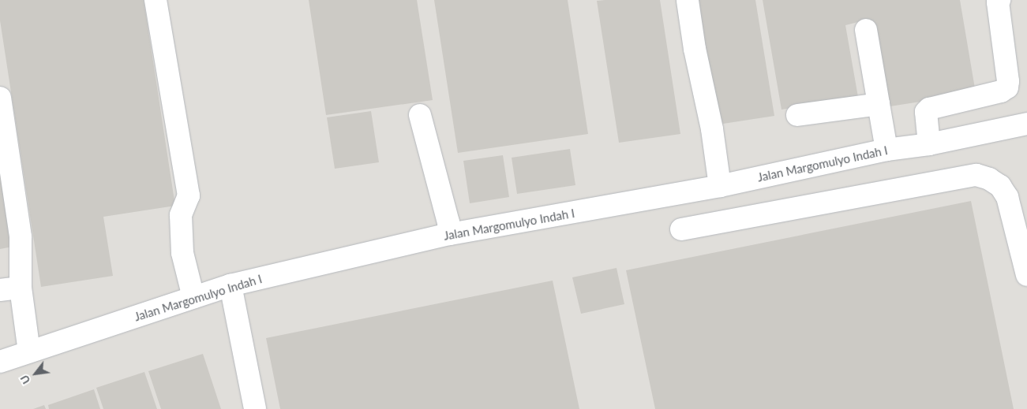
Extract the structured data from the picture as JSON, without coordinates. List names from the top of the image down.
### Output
{
  "streets": {
    "lane": ["Jalan Margomulyo Indah I"]
  },
  "north": "bottom left"
}
